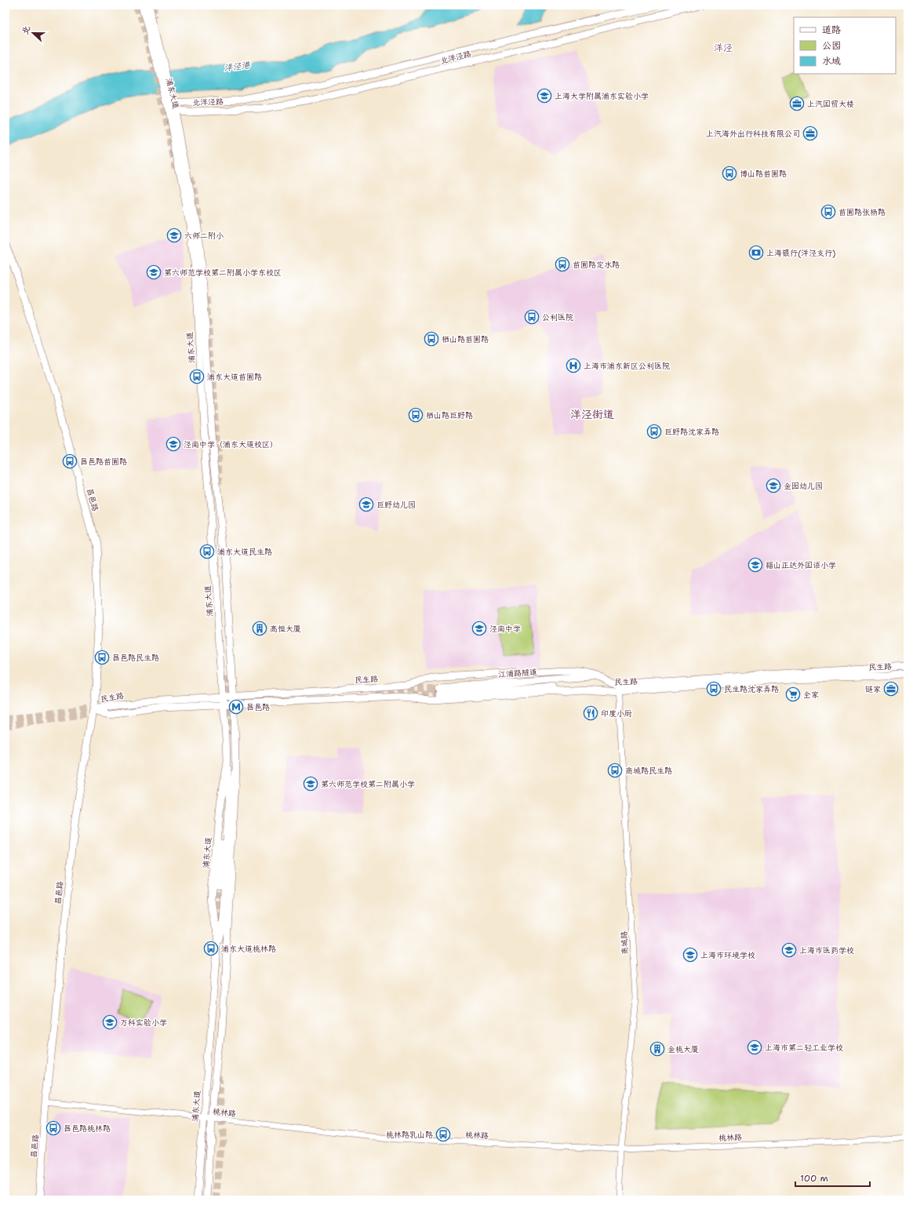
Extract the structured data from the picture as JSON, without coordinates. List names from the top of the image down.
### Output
{
  "streets": {
    "main road": [
      "北洋泾路",
      "浦东大道",
      "昌邑路",
      "民生路",
      "江浦路隧道"
    ],
    "street": ["商城路", "桃林路"]
  },
  "crossings": [
    ["北洋泾路", "浦东大道"],
    ["浦东大道", "民生路"],
    ["浦东大道", "桃林路"],
    ["昌邑路", "民生路"],
    ["昌邑路", "桃林路"],
    ["民生路", "江浦路隧道"],
    ["民生路", "商城路"],
    ["商城路", "桃林路"]
  ],
  "districts": ["洋泾", "洋泾街道"],
  "water": ["洋泾港"],
  "places": {
    "school or university": [
      "上海大学附属浦东实验小学",
      "六师二附小",
      "第六师范学校第二附属小学东校区",
      "泾南中学（浦东大道校区）",
      "金囡幼儿园",
      "巨野幼儿园",
      "福山正达外国语小学",
      "泾南中学",
      "第六师范学校第二附属小学",
      "上海市医药学校",
      "上海市环境学校",
      "万科实验小学",
      "上海市第二轻工业学校"
    ],
    "office": ["上汽国贸大楼", "上汽海外出行科技有限公司", "链家"],
    "bus stop": [
      "博山路苗圃路",
      "苗圃路张杨路",
      "苗圃路定水路",
      "公利医院",
      "栖山路苗圃路",
      "浦东大道苗圃路",
      "栖山路巨野路",
      "巨野路沈家弄路",
      "昌邑路苗圃路",
      "浦东大道民生路",
      "昌邑路民生路",
      "民生路沈家弄路",
      "商城路民生路",
      "浦东大道桃林路",
      "昌邑路桃林路",
      "桃林路乳山路"
    ],
    "bank": ["上海银行(洋泾支行)"],
    "hospital": ["上海市浦东新区公利医院"],
    "building": ["高恒大厦", "金桃大厦"],
    "supermarket": ["全家"],
    "metro station": ["昌邑路"],
    "restaurant": ["印度小厨"]
  },
  "legend": ["道路", "公园", "水域"],
  "scale_bar": "100 m",
  "north": "left"
}
